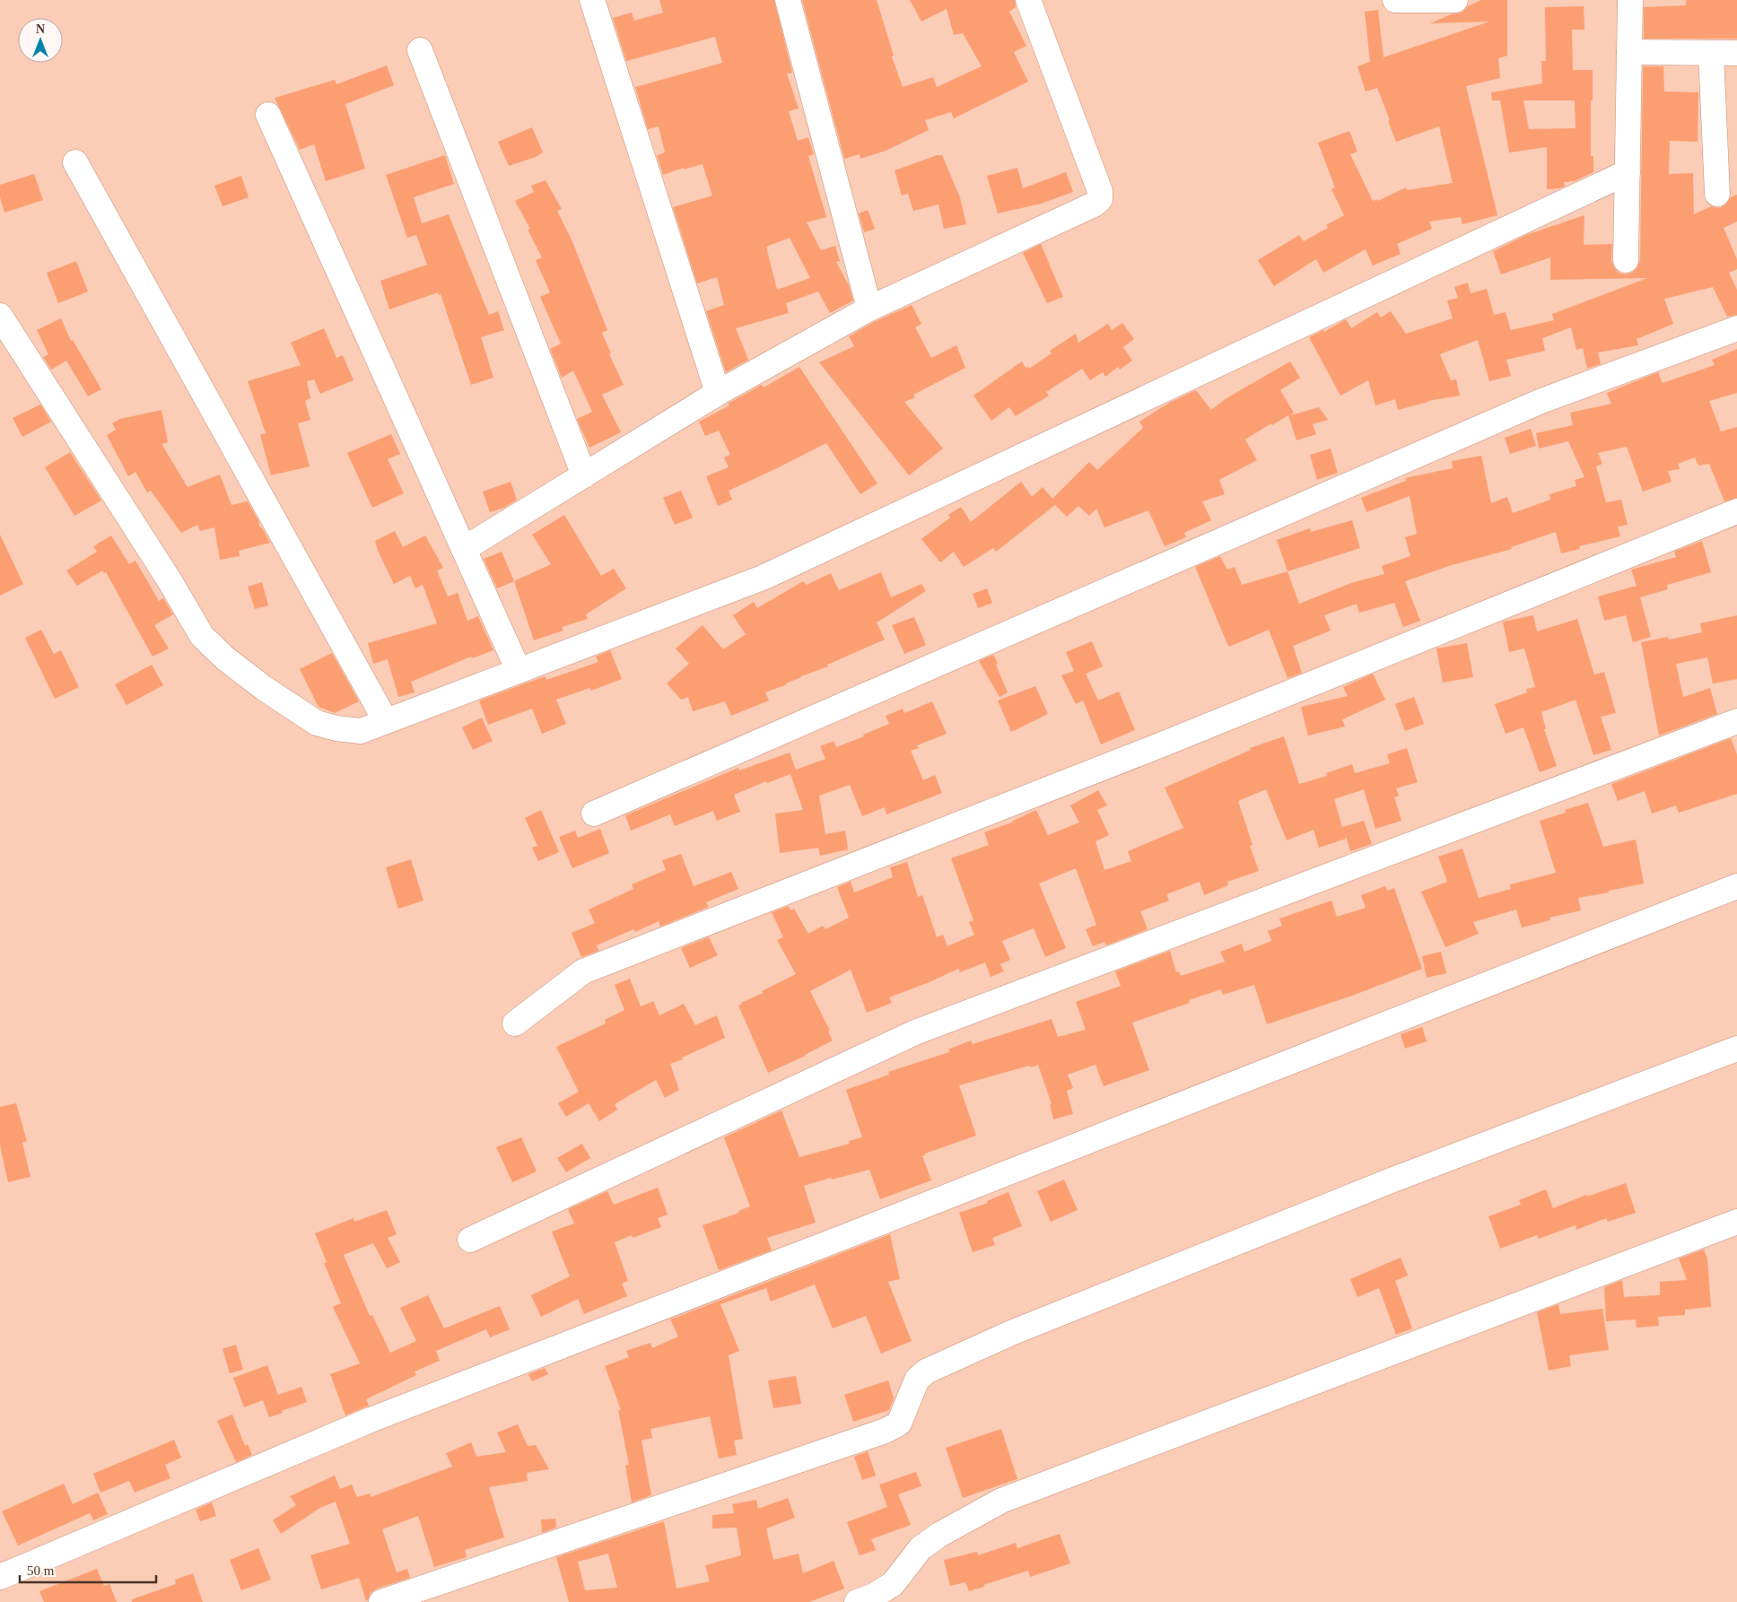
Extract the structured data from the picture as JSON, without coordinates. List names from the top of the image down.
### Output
{
  "scale_bar": "50 m",
  "north": "top"
}
